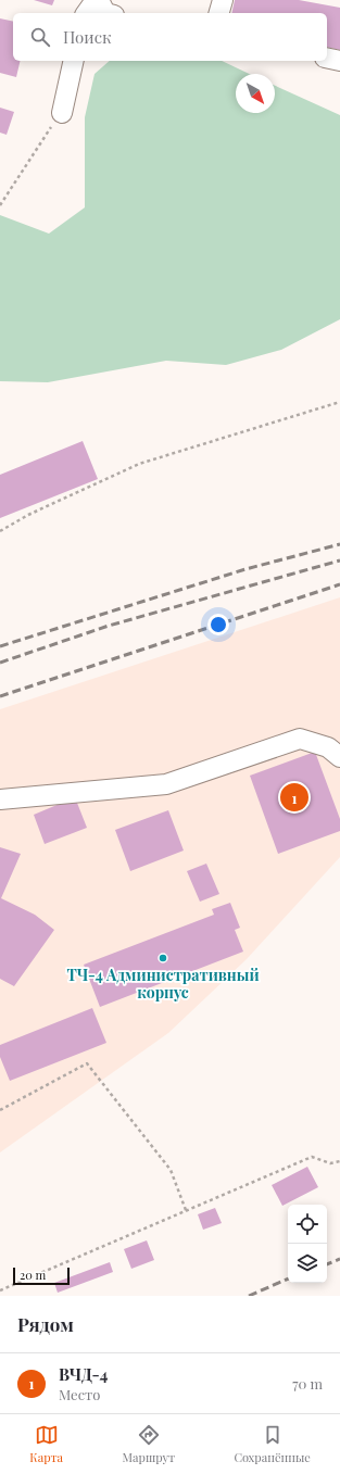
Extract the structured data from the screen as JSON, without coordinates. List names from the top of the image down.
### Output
{
  "places": ["ТЧ-4 Административный корпус"],
  "scale_bar": "20 m",
  "north": "bottom right",
  "page": {
    "search": "Поиск",
    "pins": "1",
    "scale": "20 m",
    "heading": "Рядом",
    "list": [
      {
        "mark": "1",
        "name": "ВЧД-4",
        "note": "Место",
        "value": "70 m"
      }
    ],
    "nav": ["Карта", "Маршрут", "Сохранённые"]
  }
}
